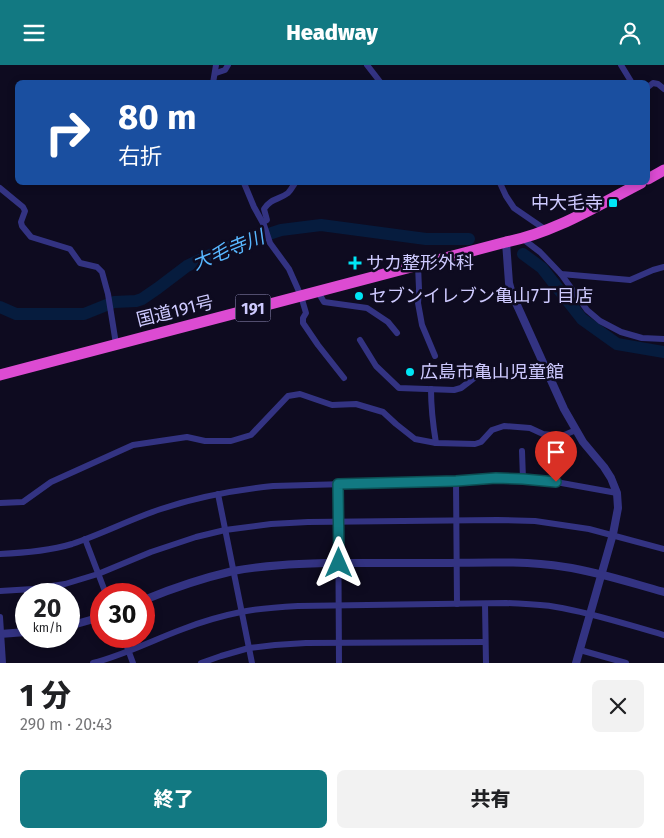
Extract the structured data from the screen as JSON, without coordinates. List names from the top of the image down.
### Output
{
  "streets": {
    "highway": ["191", "国道191号"]
  },
  "water": ["大毛寺川"],
  "places": {
    "transit": ["中大毛寺"],
    "health": ["サカ整形外科"],
    "other": ["セブンイレブン亀山7丁目店", "広島市亀山児童館"]
  },
  "page": {
    "header": "Headway",
    "turn": ["80 m", "右折"],
    "speed": "20 km/h",
    "limit": "30",
    "heading": ["1 分", "290 m · 20:43"],
    "buttons": ["終了", "共有"]
  }
}
